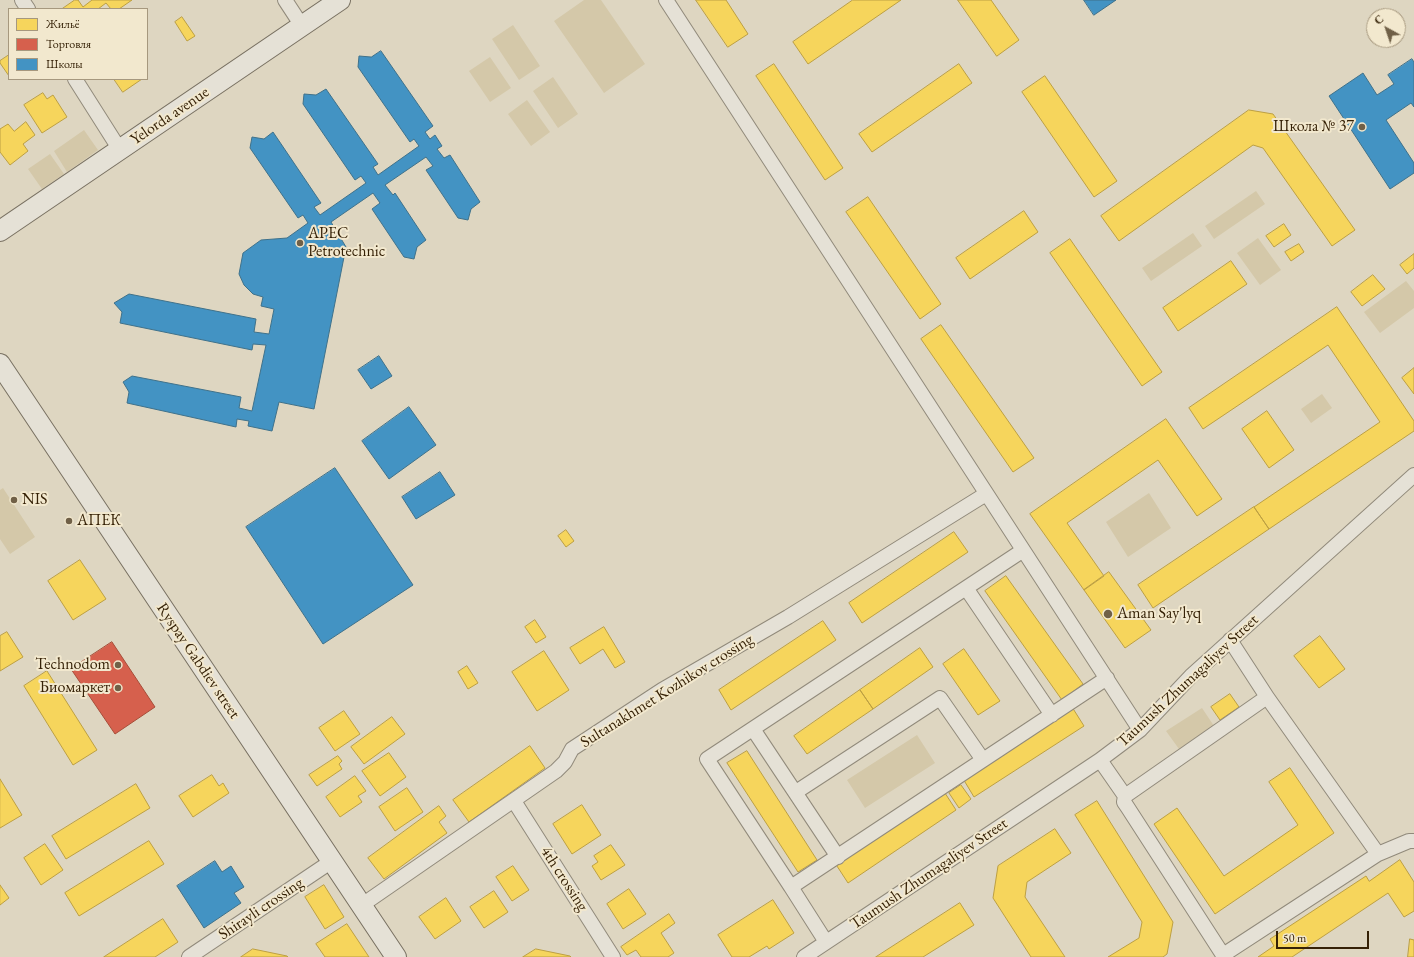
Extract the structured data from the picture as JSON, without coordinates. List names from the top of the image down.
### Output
{
  "streets": {
    "street": [
      "Yelorda avenue",
      "Ryspay Gabdiev street",
      "Taumush Zhumagaliyev Street",
      "Sultanakhmet Kozhikov crossing",
      "4th crossing",
      "Shirayli crossing"
    ]
  },
  "crossings": [
    ["Ryspay Gabdiev street", "Sultanakhmet Kozhikov crossing"],
    ["Ryspay Gabdiev street", "Shirayli crossing"],
    ["Sultanakhmet Kozhikov crossing", "4th crossing"]
  ],
  "places": [
    "Школа № 37",
    "APEC Petrotechnic",
    "NIS",
    "АПЕК",
    "Aman Say'lyq",
    "Technodom",
    "Биомаркет"
  ],
  "legend": ["Жильё", "Торговля", "Школы"],
  "scale_bar": "50 m",
  "north": "top left"
}
